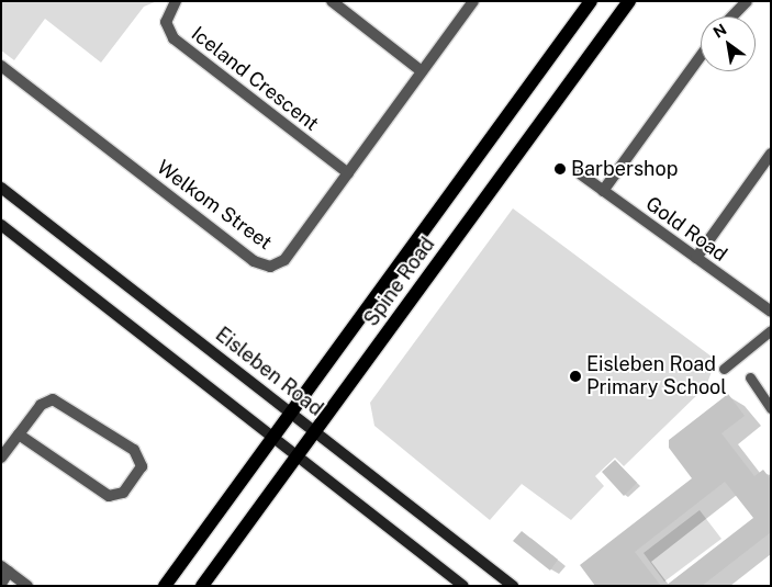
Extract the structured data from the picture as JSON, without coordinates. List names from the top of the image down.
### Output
{
  "streets": {
    "main road": ["Spine Road", "Eisleben Road"],
    "street": ["Iceland Crescent", "Welkom Street", "Gold Road"]
  },
  "crossings": [
    ["Iceland Crescent", "Welkom Street"],
    ["Spine Road", "Eisleben Road"]
  ],
  "places": ["Barbershop", "Eisleben Road Primary School"],
  "north": "top left"
}
